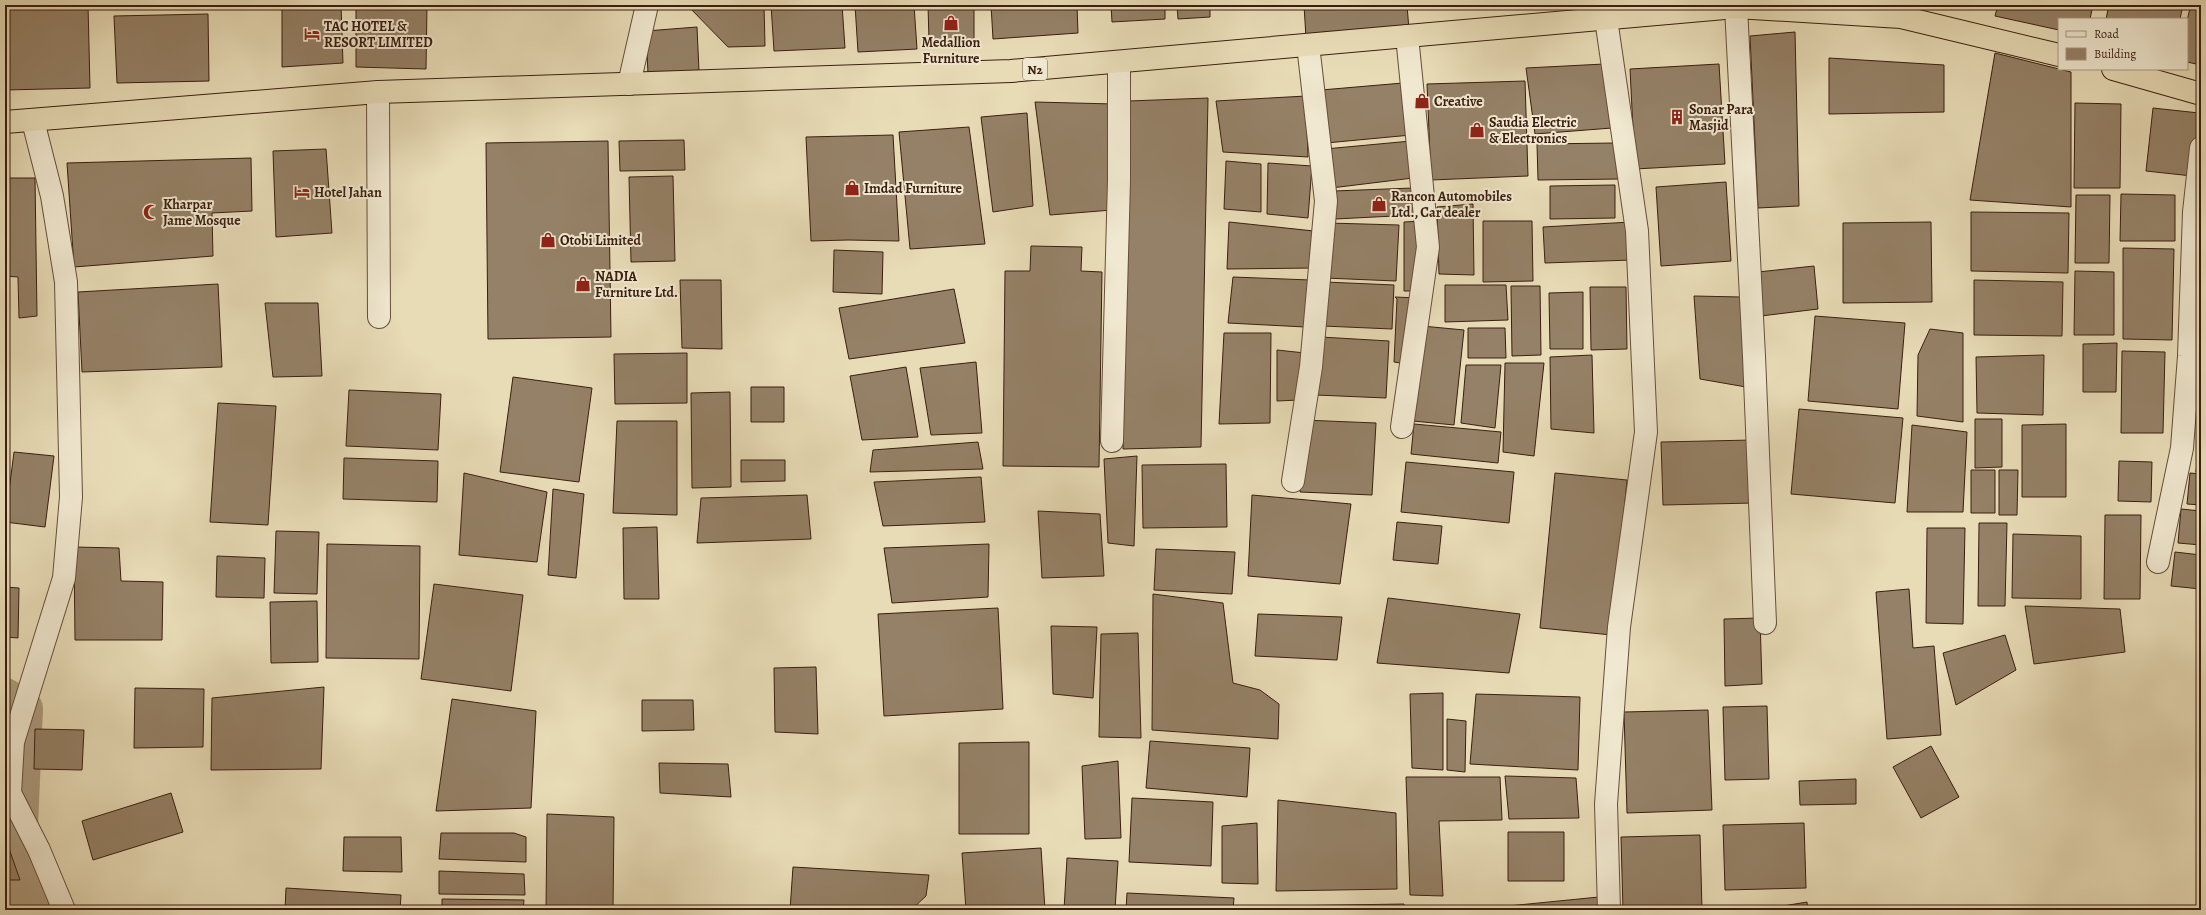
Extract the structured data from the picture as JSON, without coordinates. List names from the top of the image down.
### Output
{
  "streets": {
    "highway": ["N2"]
  },
  "places": {
    "shop": [
      "Medallion Furniture",
      "Creative",
      "Saudia Electric & Electronics",
      "Imdad Furniture",
      "Rancon Automobiles Ltd., Car dealer",
      "Otobi Limited",
      "NADIA Furniture Ltd."
    ],
    "hotel": ["TAC HOTEL & RESORT LIMITED", "Hotel Jahan"],
    "building": ["Sonar Para Masjid"],
    "mosque": ["Kharpar Jame Mosque"]
  },
  "legend": ["Road", "Building"]
}
